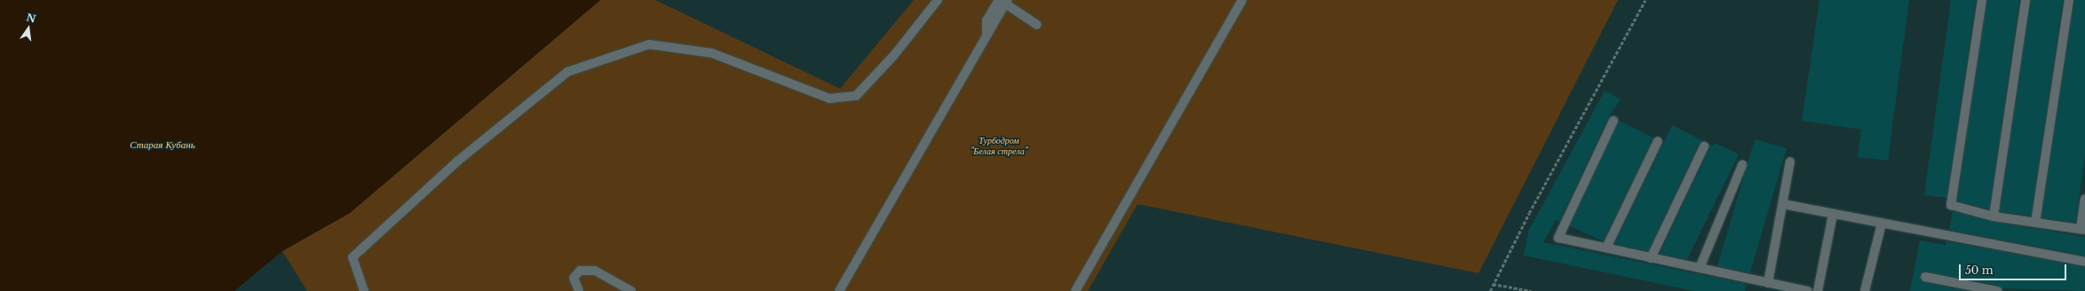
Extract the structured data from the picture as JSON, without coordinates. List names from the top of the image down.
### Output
{
  "water": ["Старая Кубань"],
  "parks": ["Турбодром \"Белая стрела\""],
  "scale_bar": "50 m",
  "north": "top"
}
